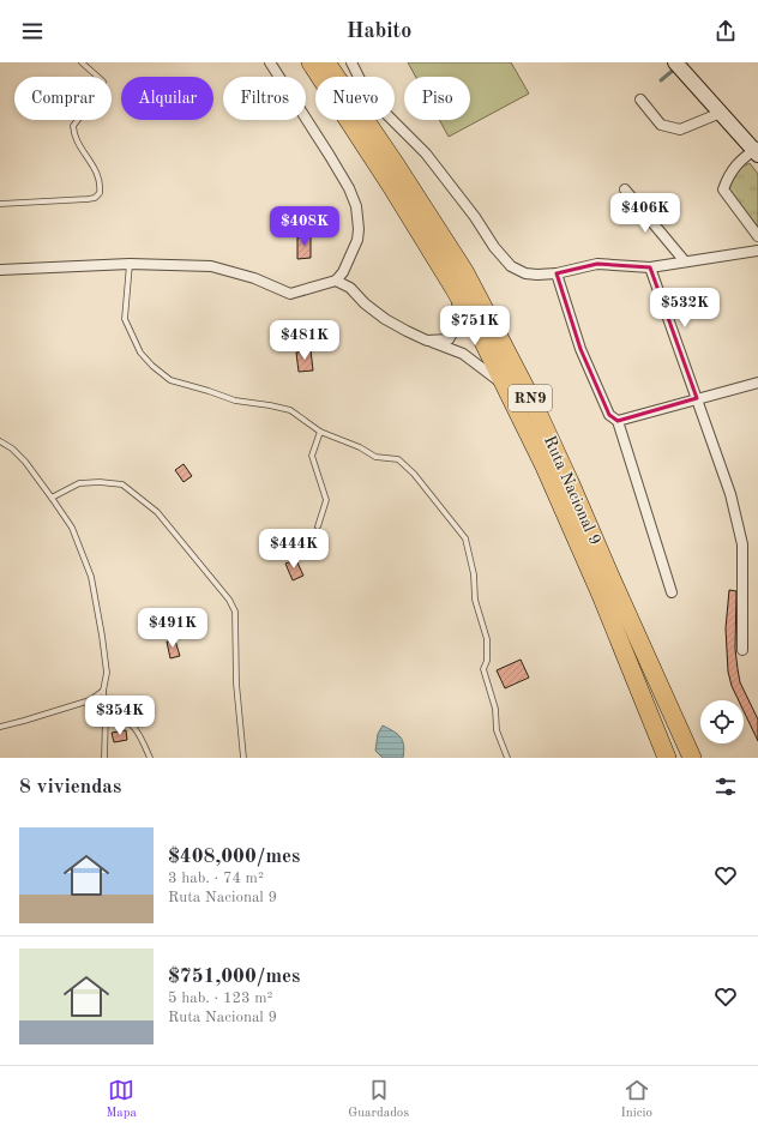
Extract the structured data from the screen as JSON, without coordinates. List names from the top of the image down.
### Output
{
  "streets": {
    "highway": ["RN9", "Ruta Nacional 9"]
  },
  "page": {
    "header": "Habito",
    "chip": [
      "Comprar",
      "Alquilar",
      "Filtros",
      "Nuevo",
      "Piso"
    ],
    "price": [
      "$406K",
      "$408K",
      "$532K",
      "$751K",
      "$481K",
      "$444K",
      "$491K",
      "$354K"
    ],
    "heading": "8 viviendas",
    "list": [
      {
        "name": "$408,000/mes",
        "note": "3 hab. · 74 m² · Ruta Nacional 9"
      },
      {
        "name": "$751,000/mes",
        "note": "5 hab. · 123 m² · Ruta Nacional 9"
      }
    ],
    "tabs": ["Mapa", "Guardados", "Inicio"]
  }
}
